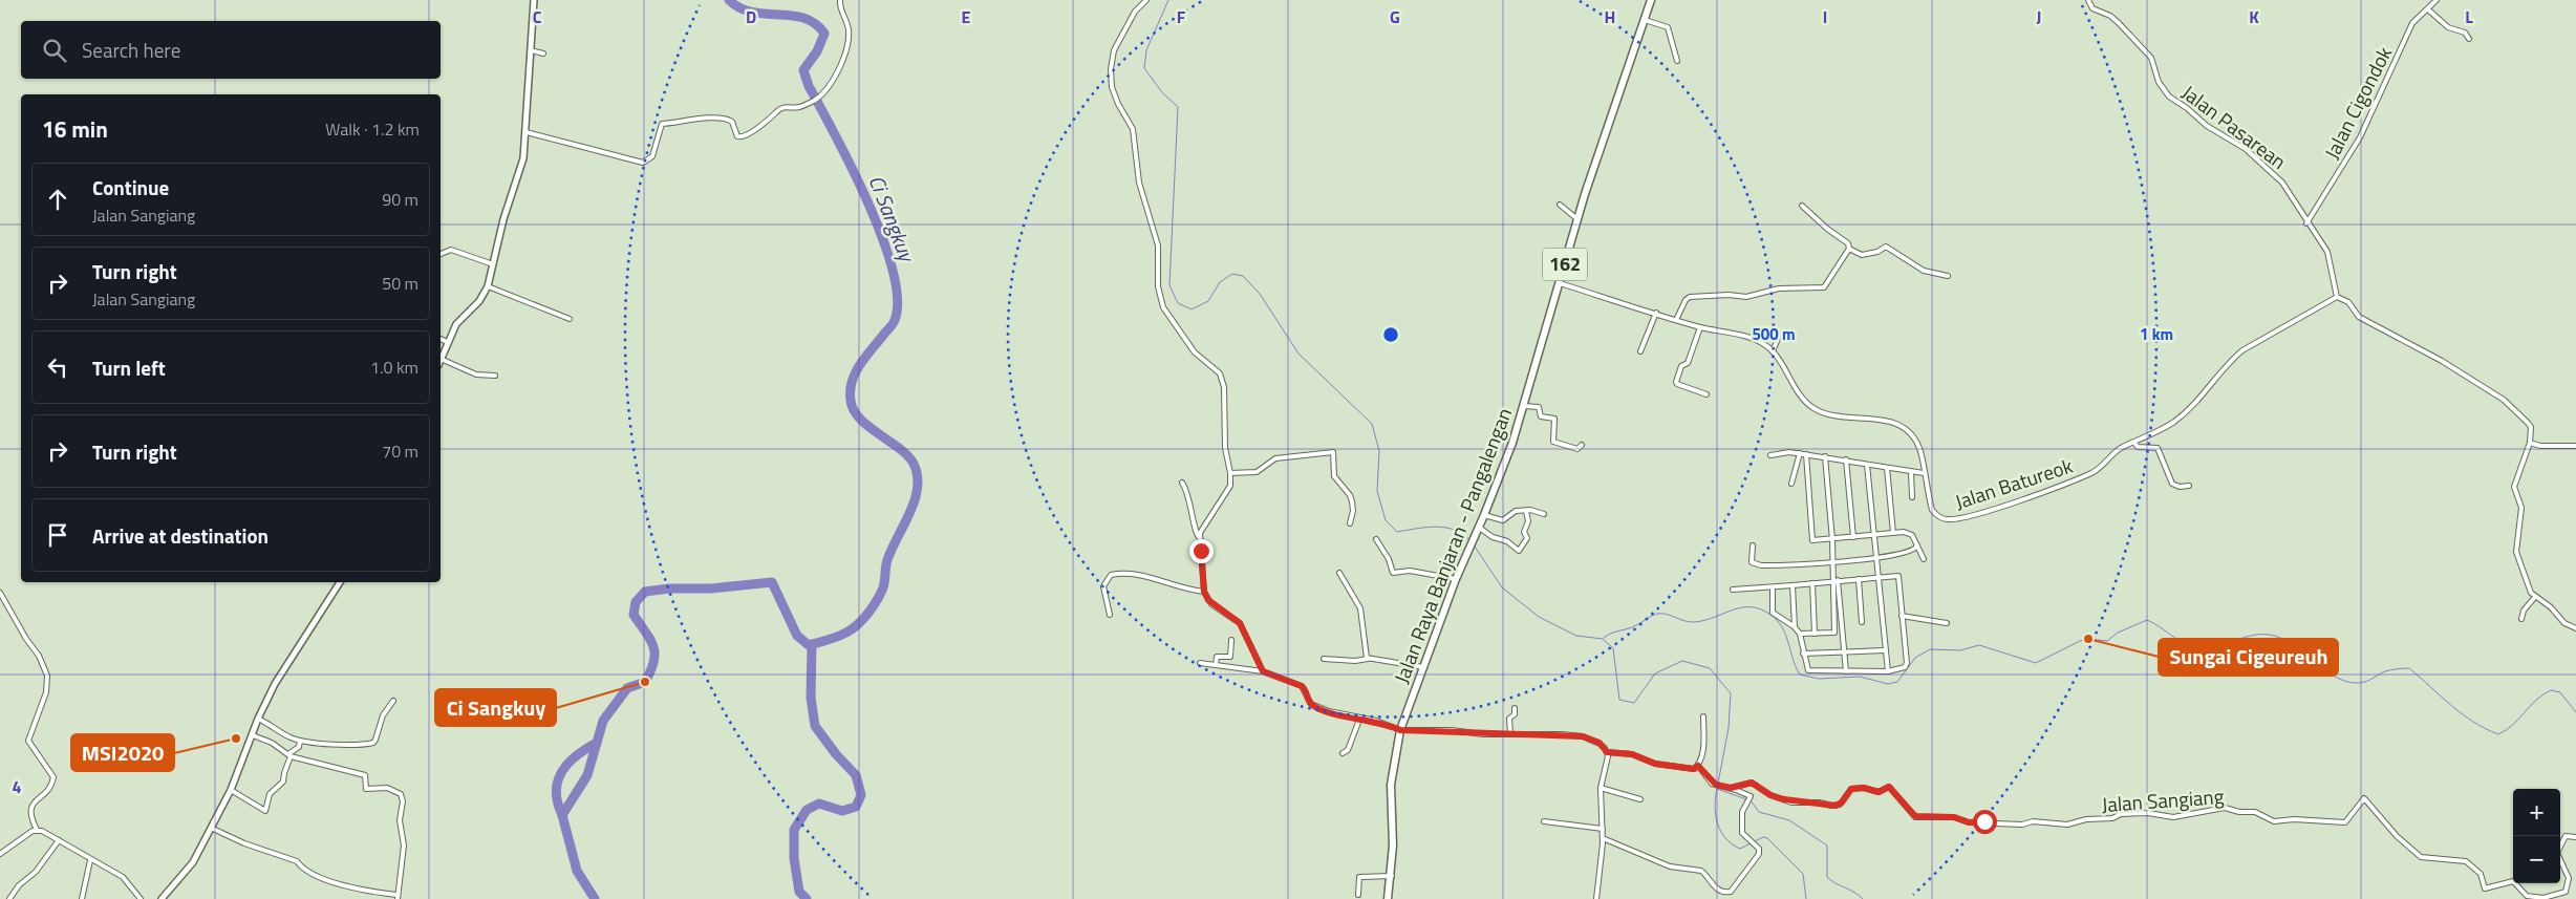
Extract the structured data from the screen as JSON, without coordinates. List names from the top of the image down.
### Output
{
  "streets": {
    "main road": ["162", "Jalan Raya Banjaran - Pangalengan"],
    "street": [
      "Jalan Cigondok",
      "Jalan Pasarean",
      "Jalan Batureok",
      "Jalan Sangiang"
    ]
  },
  "crossings": [
    ["Jalan Cigondok", "Jalan Pasarean"],
    ["Jalan Pasarean", "Jalan Batureok"],
    ["Jalan Batureok", "Jalan Raya Banjaran - Pangalengan"]
  ],
  "water": ["Ci Sangkuy"],
  "places": ["Sungai Cigeureuh", "Ci Sangkuy", "MSI2020"],
  "page": {
    "search": "Search here",
    "heading": ["16 min", "Walk · 1.2 km"],
    "list": [
      ["Continue", "Jalan Sangiang", "90 m"],
      ["Turn right", "Jalan Sangiang", "50 m"],
      ["Turn left", "1.0 km"],
      ["Turn right", "70 m"],
      "Arrive at destination"
    ],
    "map_buttons": ["+", "−"]
  },
  "grid": {
    "columns": [
      "C",
      "D",
      "E",
      "F",
      "G",
      "H",
      "I",
      "J",
      "K",
      "L"
    ],
    "rows": ["4"]
  },
  "rings": ["500 m", "1 km"]
}
